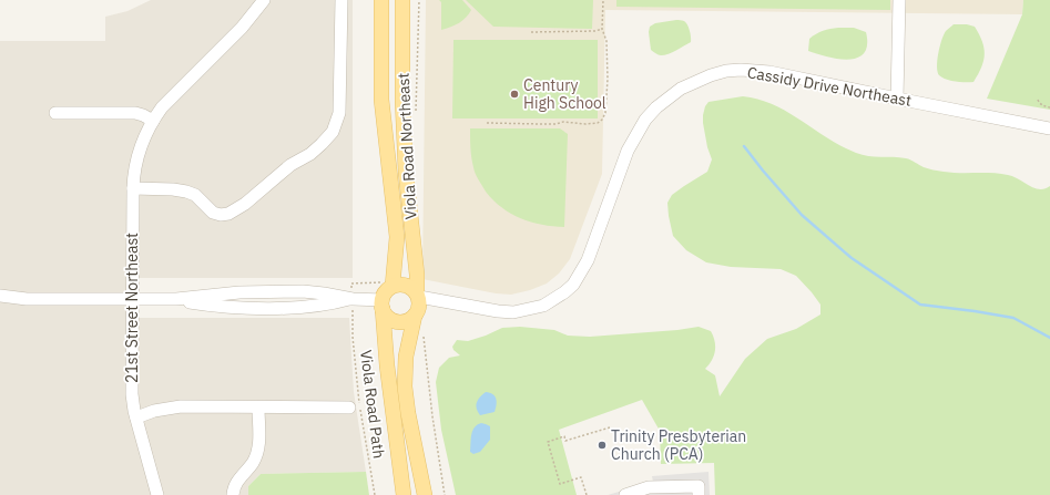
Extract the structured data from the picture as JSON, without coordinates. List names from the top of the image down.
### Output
{
  "streets": {
    "main road": ["Viola Road Northeast"],
    "street": ["Cassidy Drive Northeast", "21st Street Northeast"],
    "path": ["Viola Road Path"]
  },
  "crossings": [
    ["Cassidy Drive Northeast", "Viola Road Northeast"]
  ],
  "places": ["Century High School", "Trinity Presbyterian Church (PCA)"]
}
